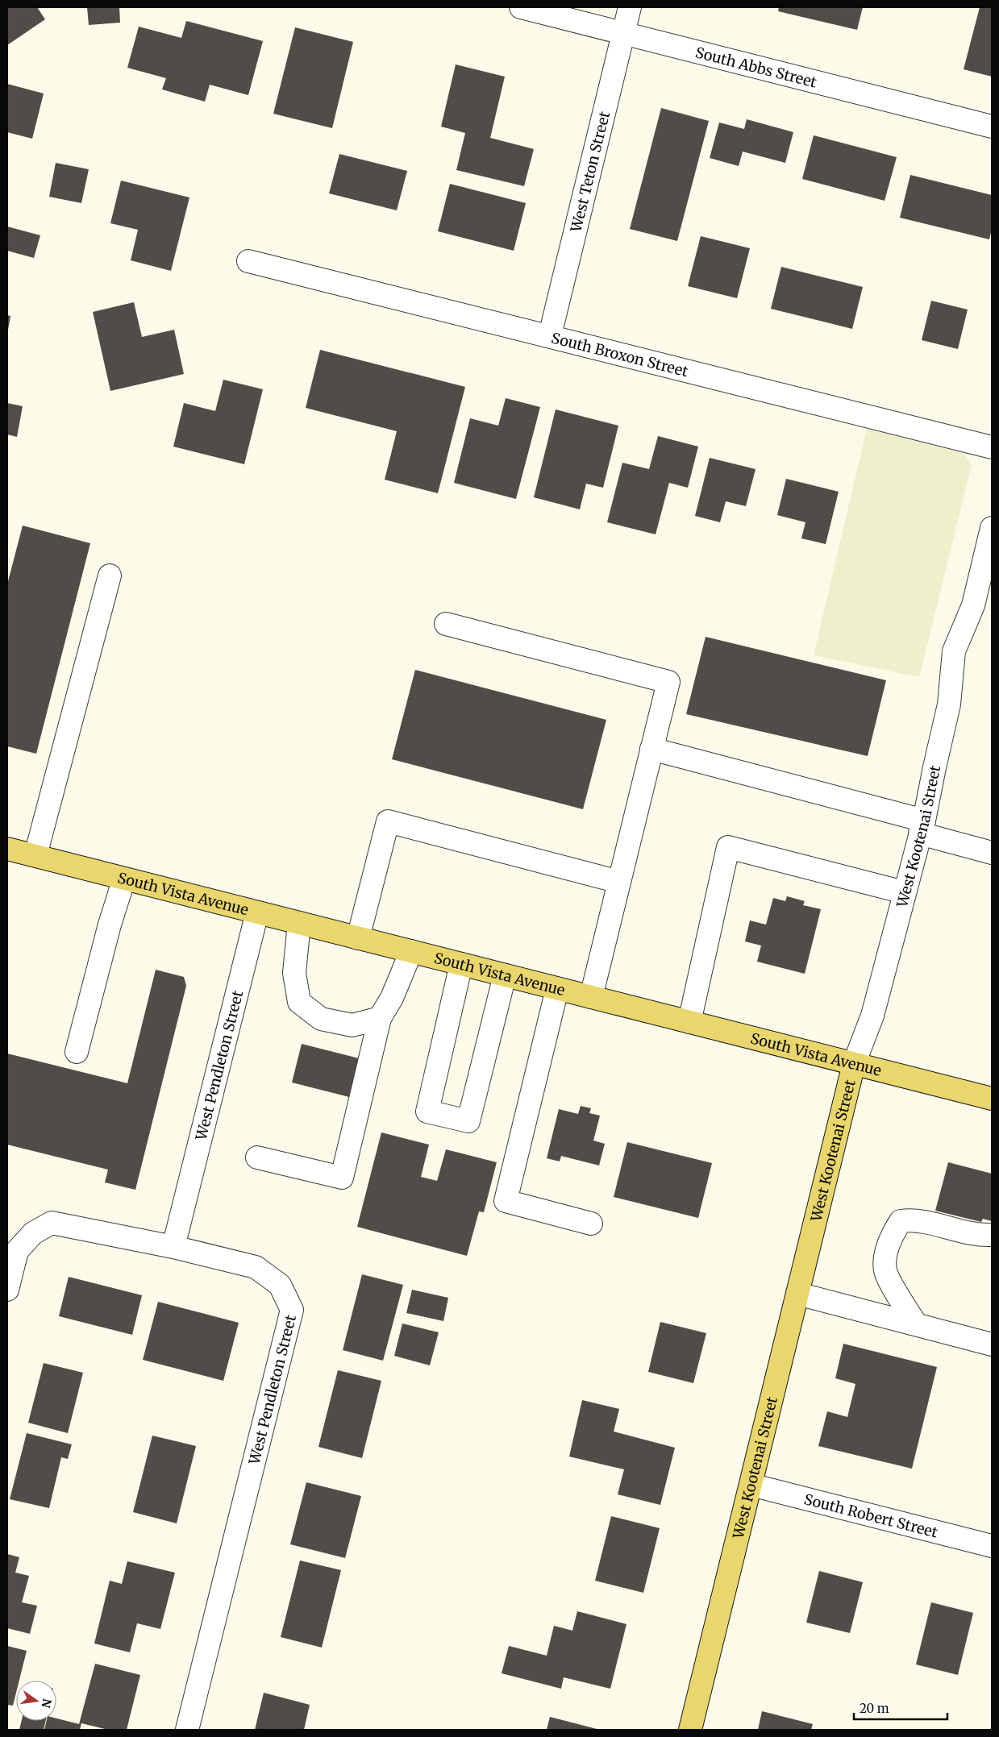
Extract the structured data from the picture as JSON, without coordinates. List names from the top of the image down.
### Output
{
  "streets": {
    "main road": ["West Kootenai Street", "South Vista Avenue"],
    "street": [
      "South Abbs Street",
      "West Teton Street",
      "South Broxon Street",
      "West Pendleton Street",
      "South Robert Street"
    ]
  },
  "crossings": [
    ["South Abbs Street", "West Teton Street"],
    ["West Teton Street", "South Broxon Street"],
    ["West Kootenai Street", "South Vista Avenue"],
    ["West Kootenai Street", "South Robert Street"],
    ["South Vista Avenue", "West Pendleton Street"]
  ],
  "scale_bar": "20 m",
  "north": "right"
}
